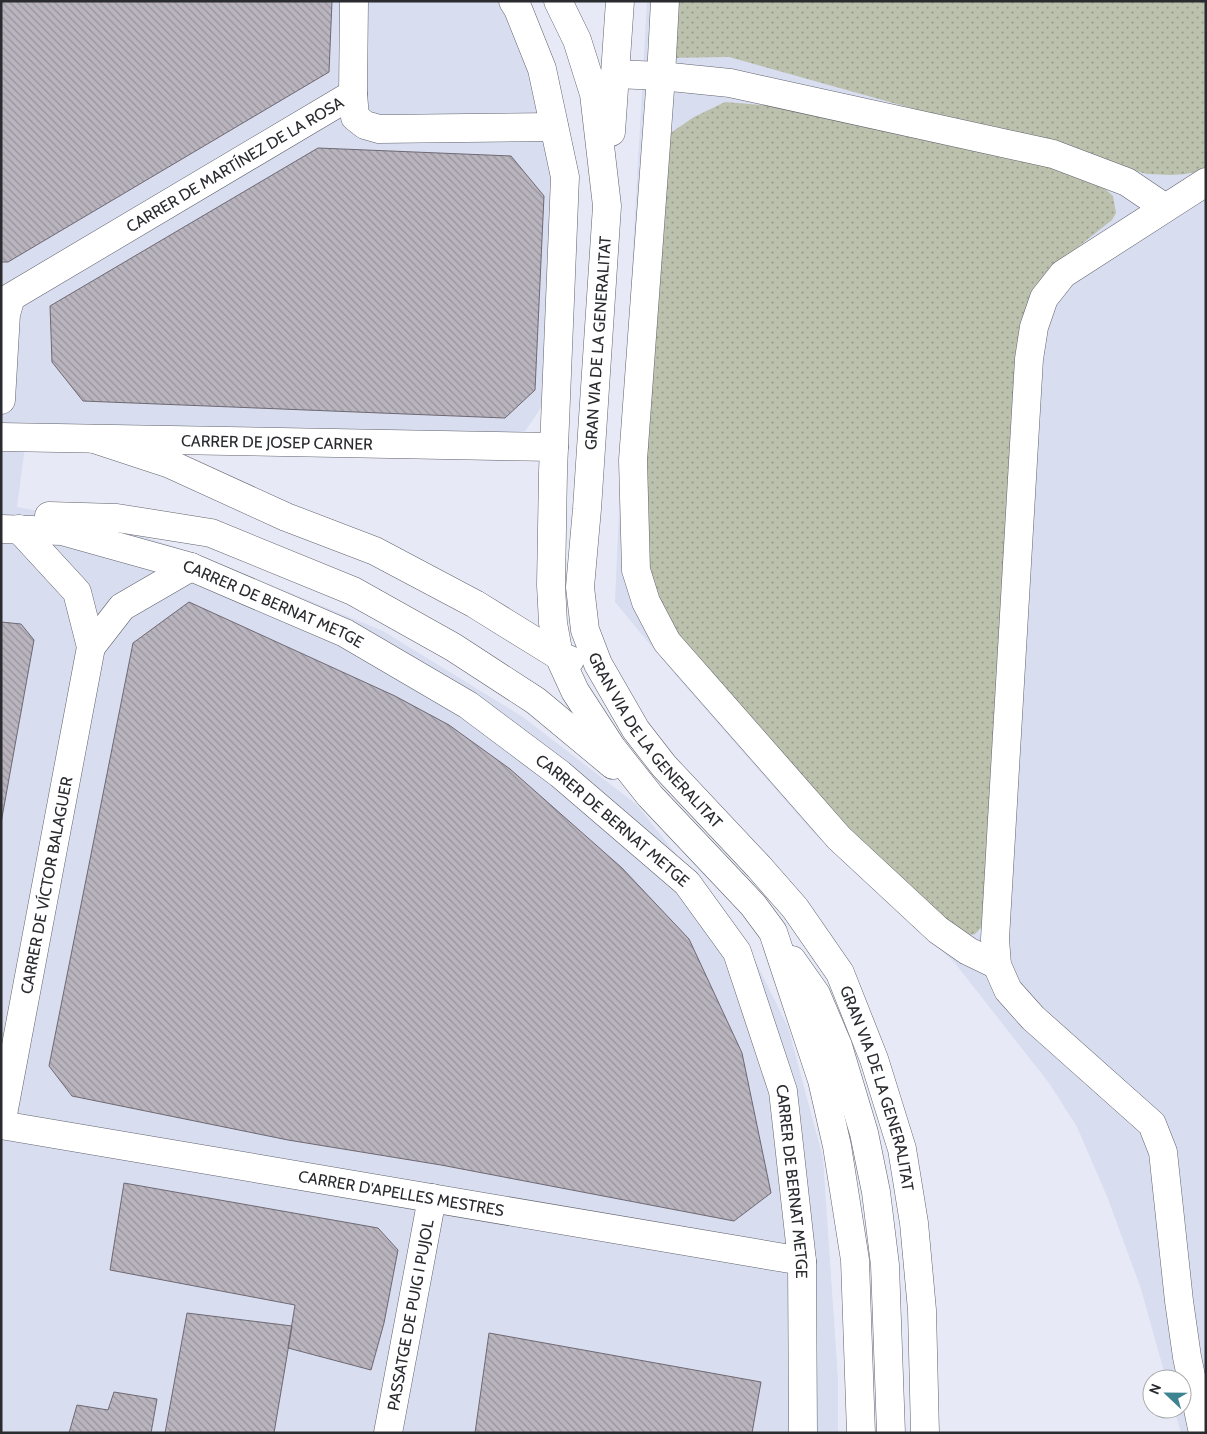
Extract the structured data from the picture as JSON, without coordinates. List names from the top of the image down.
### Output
{
  "streets": {
    "street": [
      "CARRER DE MARTÍNEZ DE LA ROSA",
      "GRAN VIA DE LA GENERALITAT",
      "CARRER DE JOSEP CARNER",
      "CARRER DE BERNAT METGE",
      "CARRER DE VÍCTOR BALAGUER",
      "CARRER D'APELLES MESTRES",
      "PASSATGE DE PUIG I PUJOL"
    ]
  },
  "crossings": [
    ["CARRER DE MARTÍNEZ DE LA ROSA", "GRAN VIA DE LA GENERALITAT"],
    ["GRAN VIA DE LA GENERALITAT", "CARRER DE JOSEP CARNER"],
    ["CARRER DE BERNAT METGE", "CARRER DE VÍCTOR BALAGUER"],
    ["CARRER DE BERNAT METGE", "CARRER D'APELLES MESTRES"],
    ["CARRER DE VÍCTOR BALAGUER", "CARRER D'APELLES MESTRES"],
    ["CARRER D'APELLES MESTRES", "PASSATGE DE PUIG I PUJOL"]
  ],
  "north": "left"
}
